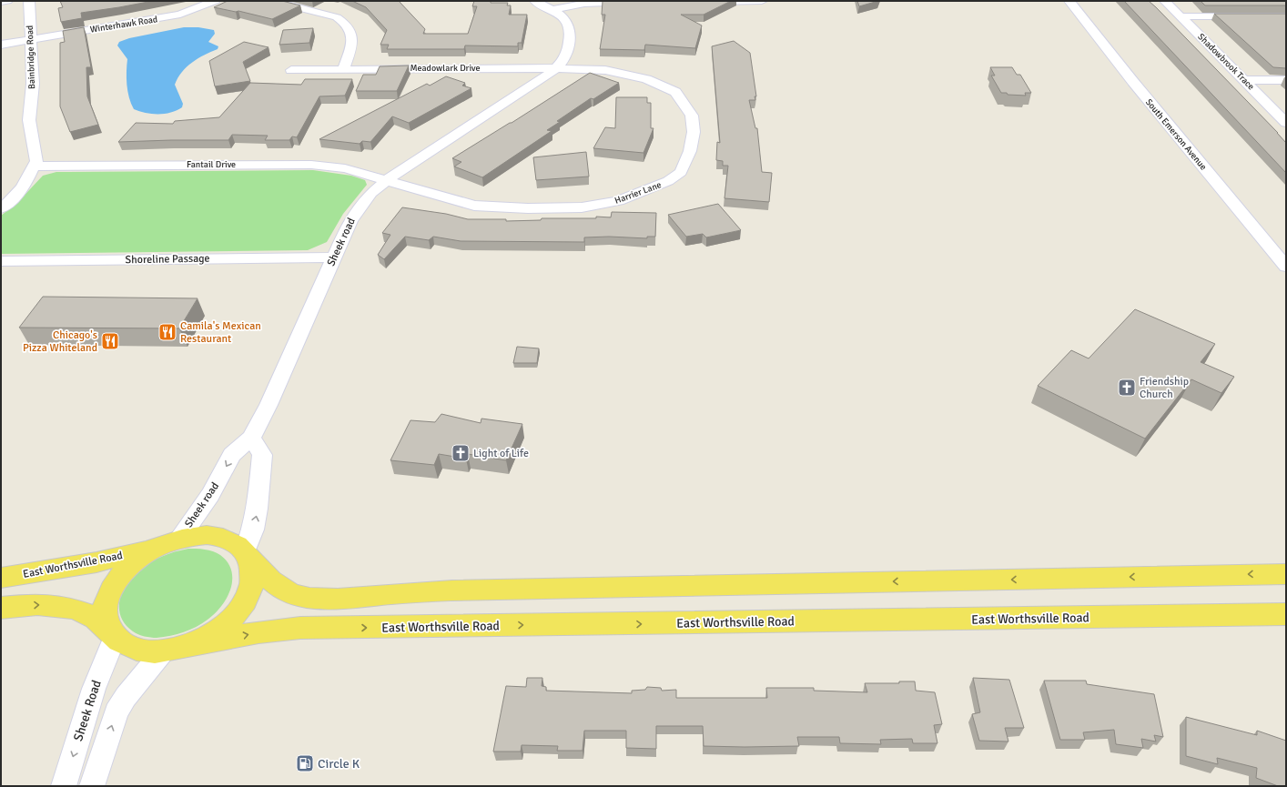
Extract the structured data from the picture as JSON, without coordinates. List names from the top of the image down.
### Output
{
  "streets": {
    "main road": ["East Worthsville Road"],
    "street": [
      "Winterhawk Road",
      "Bainbridge Road",
      "Shadowbrook Trace",
      "Meadowlark Drive",
      "South Emerson Avenue",
      "Fantail Drive",
      "Harrier Lane",
      "Sheek road",
      "Shoreline Passage",
      "Sheek Road"
    ]
  },
  "crossings": [
    ["Winterhawk Road", "Bainbridge Road"],
    ["Bainbridge Road", "Fantail Drive"],
    ["Meadowlark Drive", "Harrier Lane"],
    ["Meadowlark Drive", "Sheek road"],
    ["Fantail Drive", "Harrier Lane"],
    ["Fantail Drive", "Sheek road"],
    ["Harrier Lane", "Sheek road"],
    ["Sheek road", "Shoreline Passage"],
    ["Sheek road", "East Worthsville Road"]
  ],
  "places": {
    "restaurant": ["Camila's Mexican Restaurant", "Chicago's Pizza Whiteland"],
    "church": ["Friendship Church", "Light of Life"],
    "fuel station": ["Circle K"]
  }
}
